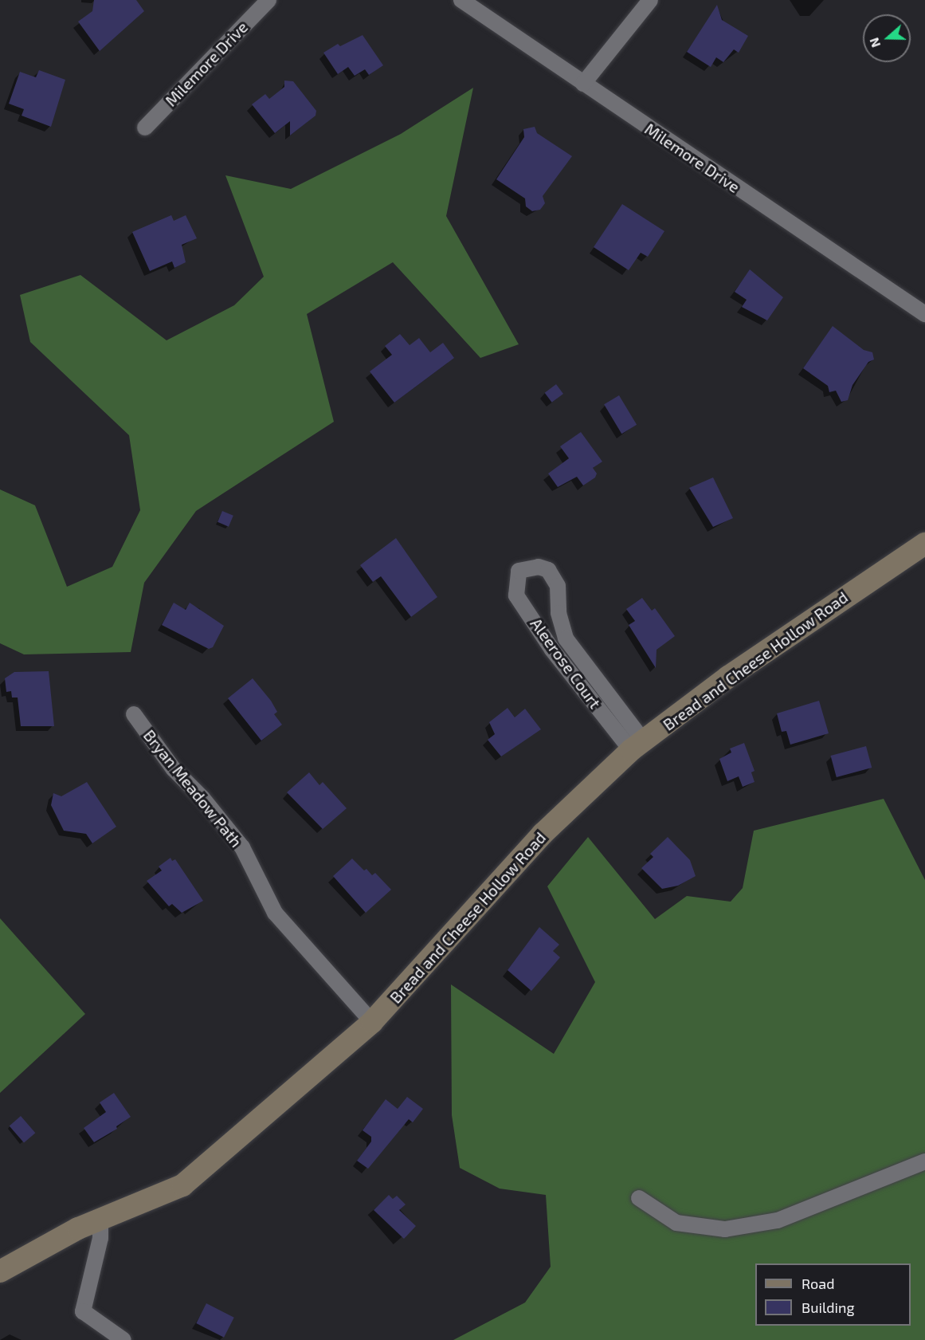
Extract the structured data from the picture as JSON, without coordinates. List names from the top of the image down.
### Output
{
  "streets": {
    "main road": ["Bread and Cheese Hollow Road"],
    "street": ["Milemore Drive", "Aleerose Court", "Bryan Meadow Path"]
  },
  "crossings": [
    ["Bread and Cheese Hollow Road", "Aleerose Court"],
    ["Bread and Cheese Hollow Road", "Bryan Meadow Path"]
  ],
  "legend": ["Road", "Building"],
  "north": "left"
}
